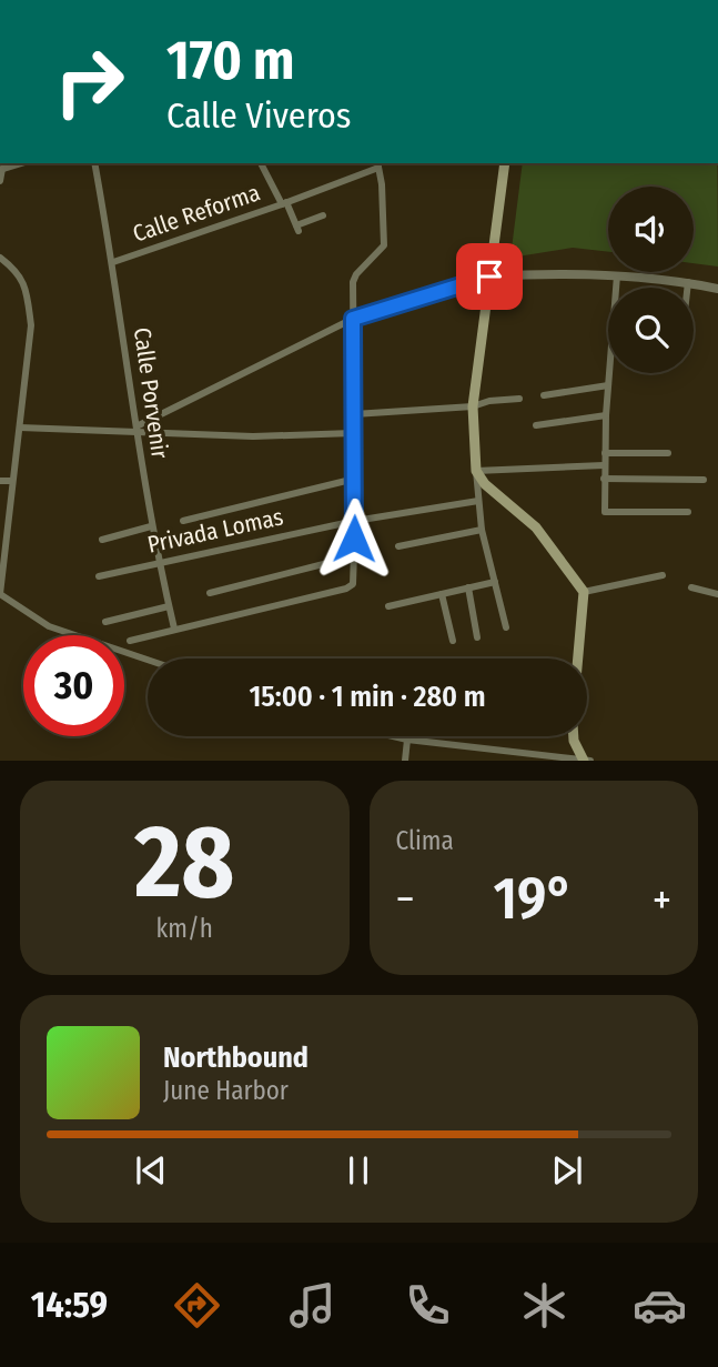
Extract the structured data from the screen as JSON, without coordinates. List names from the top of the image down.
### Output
{
  "streets": {
    "street": ["Calle Reforma", "Calle Porvenir", "Privada Lomas"]
  },
  "crossings": [
    ["Calle Reforma", "Calle Porvenir"],
    ["Calle Porvenir", "Privada Lomas"]
  ],
  "page": {
    "turn": ["170 m", "Calle Viveros"],
    "limit": "30",
    "trip": "15:00 · 1 min · 280 m",
    "tile": [
      ["28", "km/h"],
      "Clima"
    ],
    "heat": ["−", "19°", "+"],
    "song": ["Northbound", "June Harbor"],
    "tabs": "14:59"
  }
}
